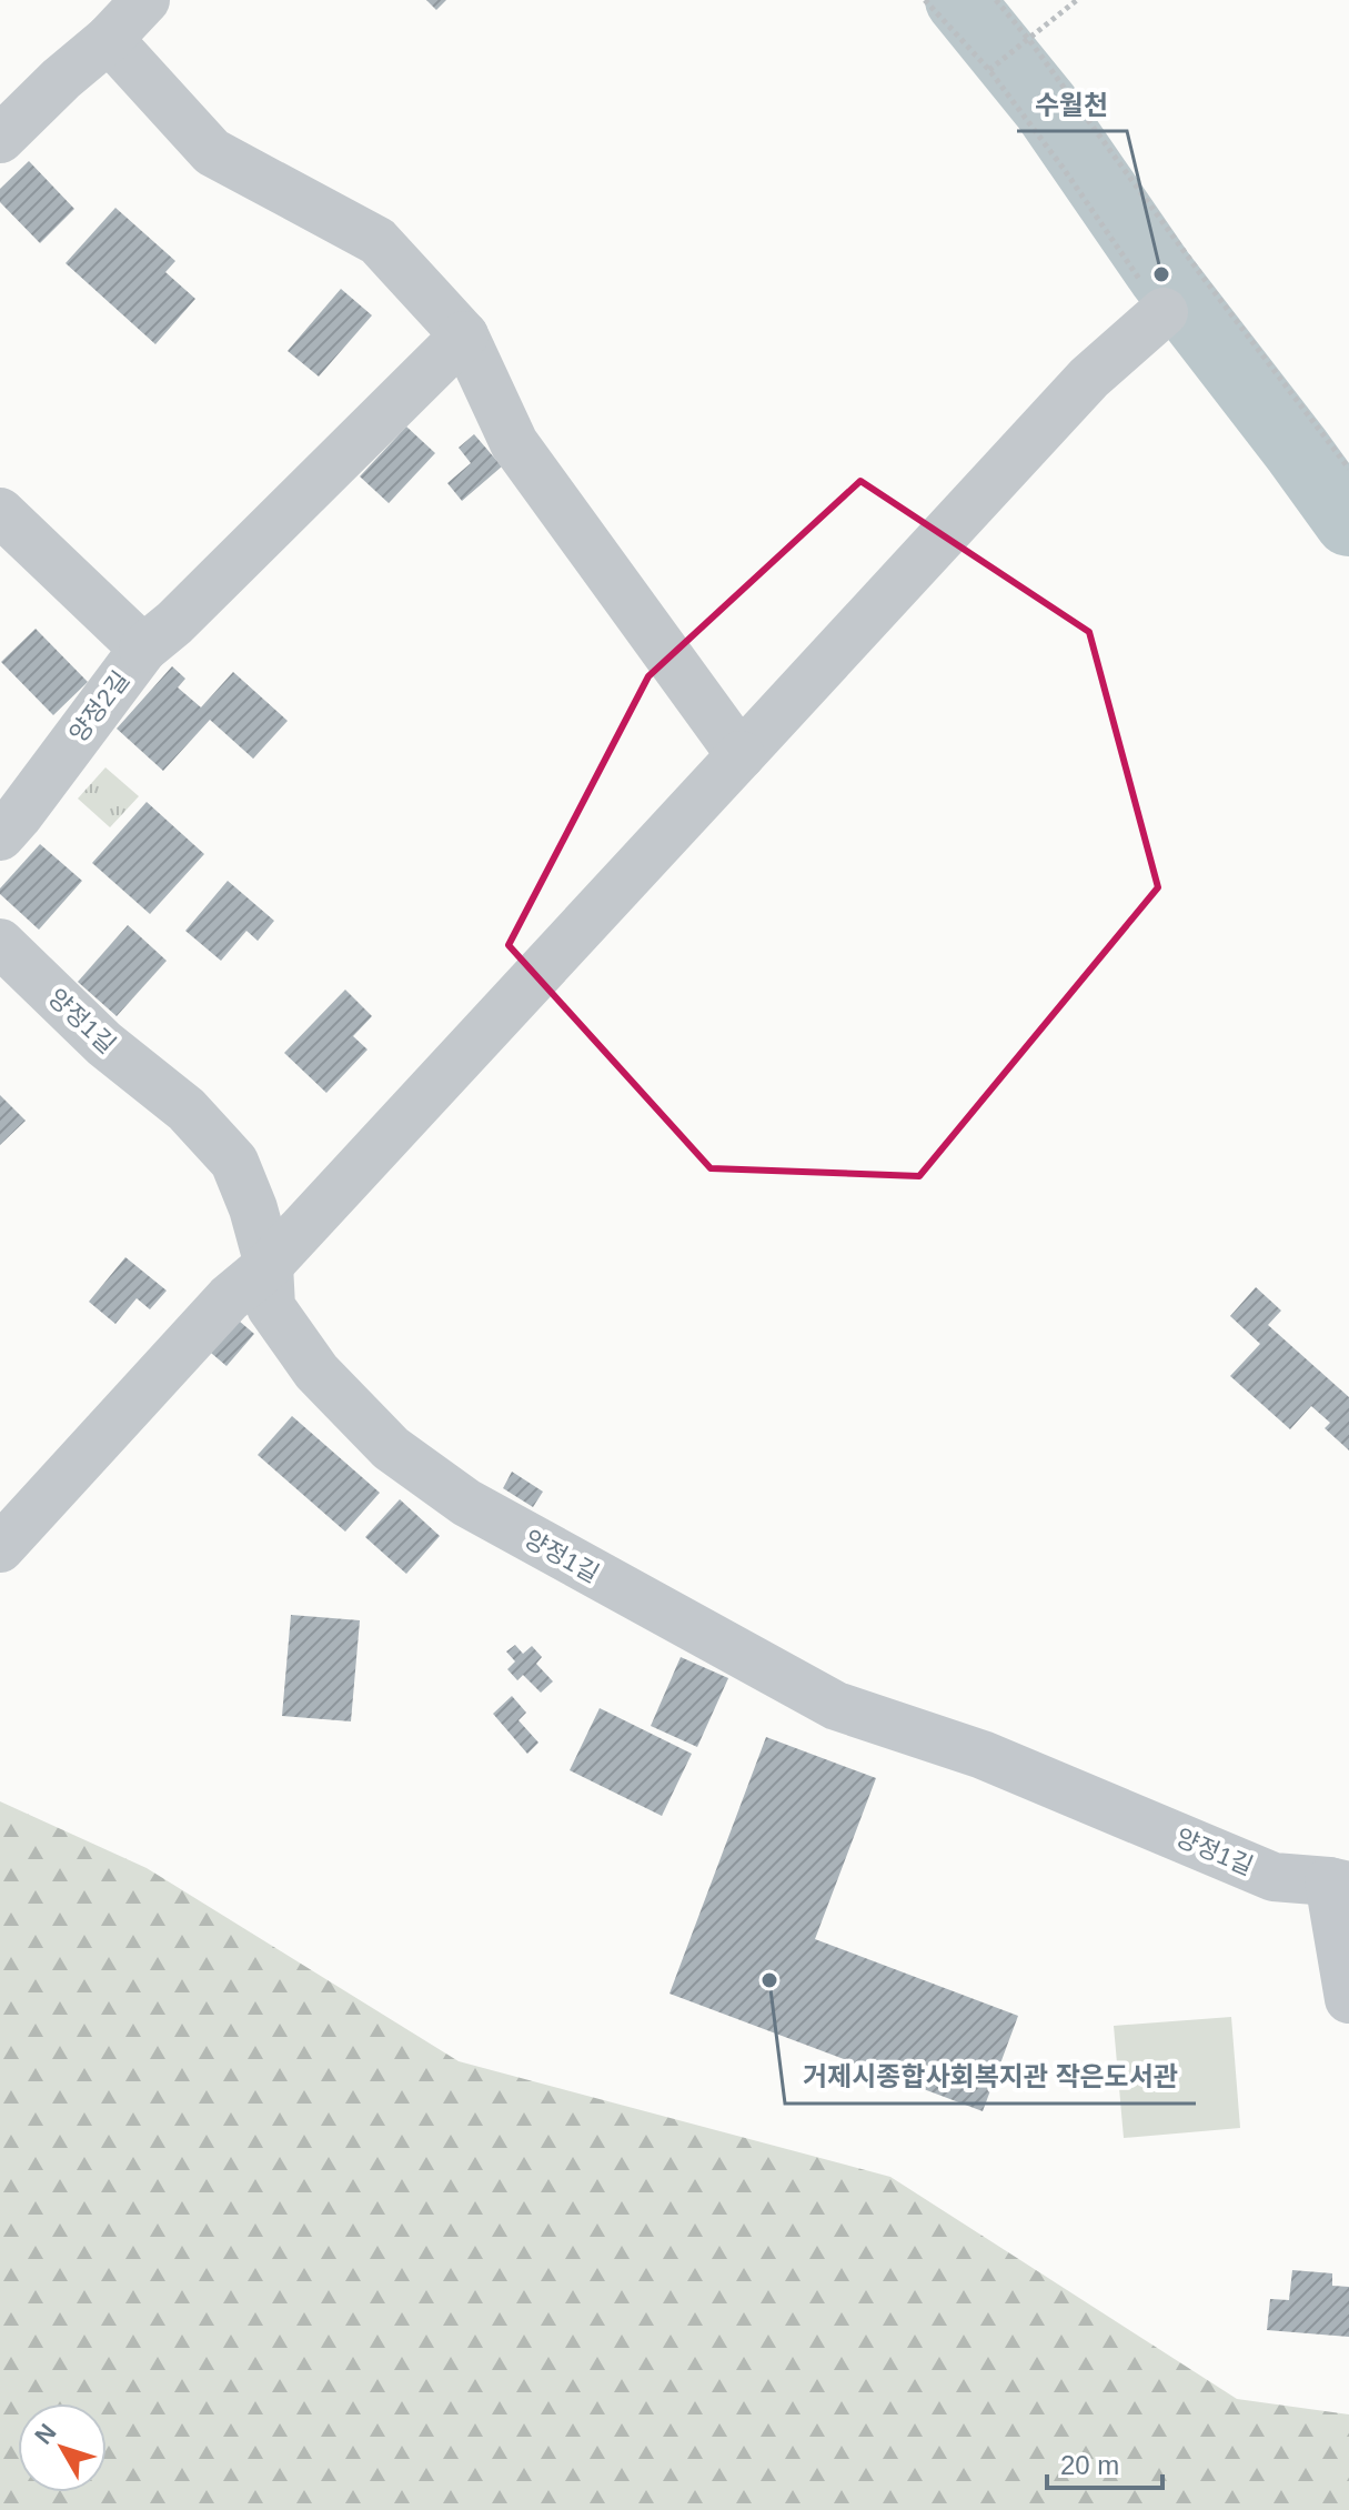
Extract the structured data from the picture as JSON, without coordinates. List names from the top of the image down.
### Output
{
  "streets": {
    "street": ["양정2길", "양정1길"]
  },
  "places": ["수월천", "거제시종합사회복지관 작은도서관"],
  "scale_bar": "20 m",
  "north": "top left"
}
